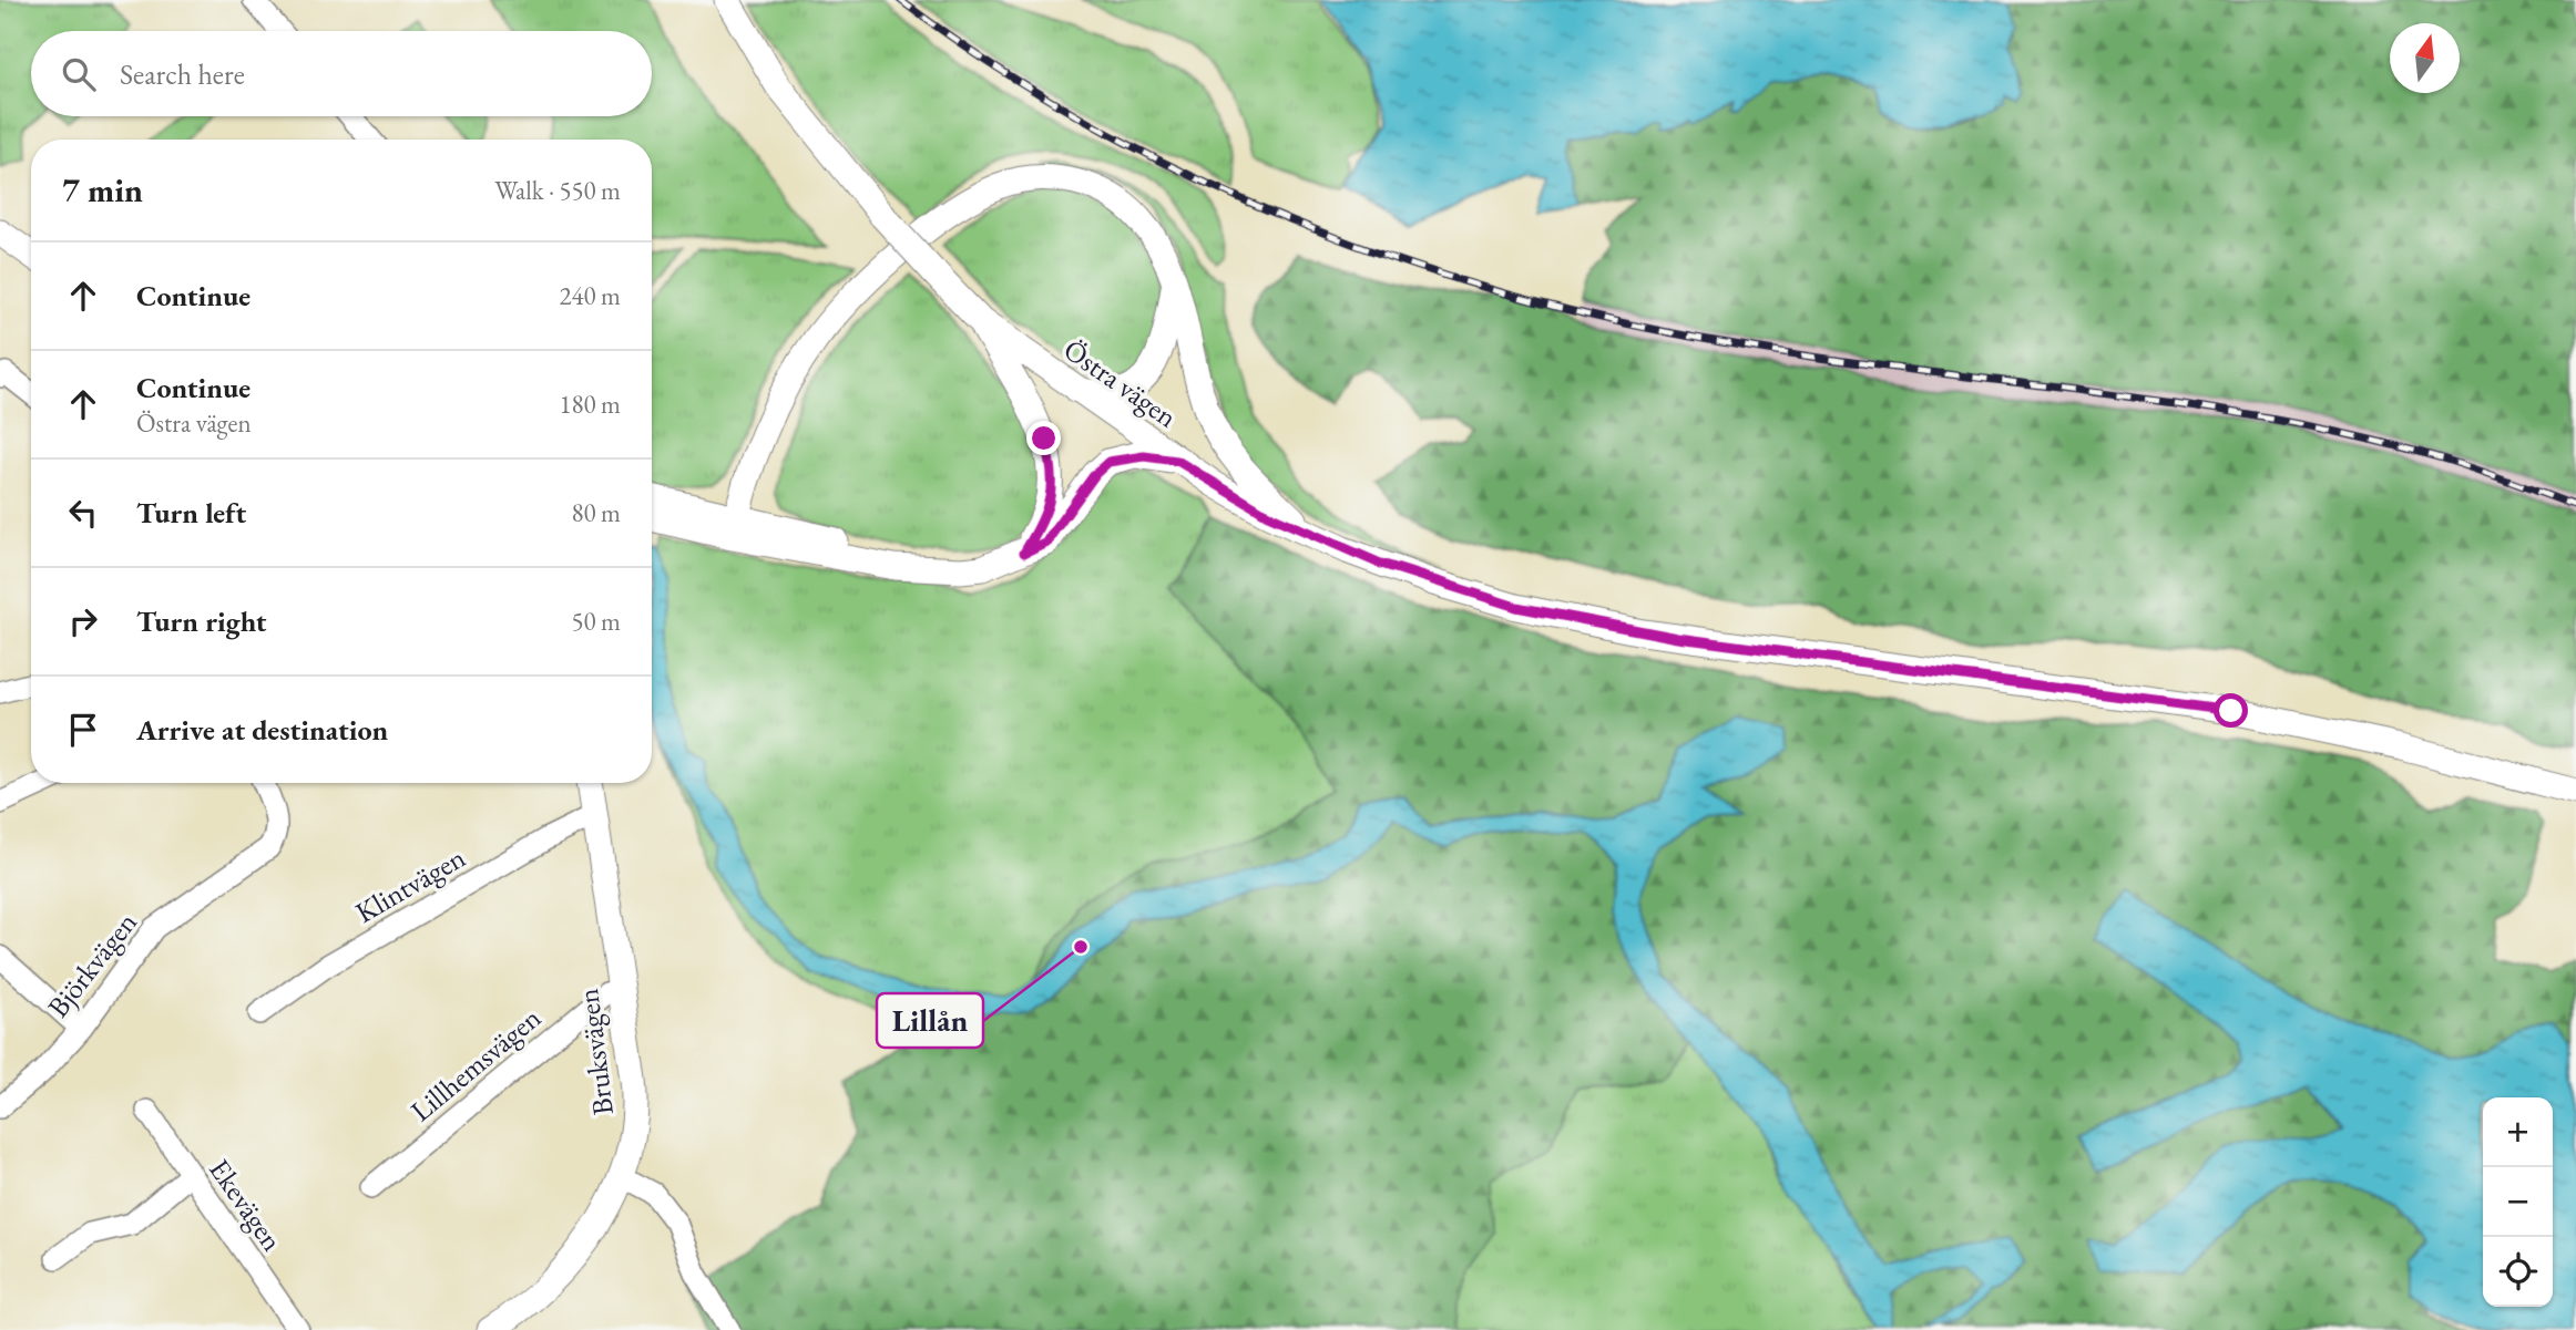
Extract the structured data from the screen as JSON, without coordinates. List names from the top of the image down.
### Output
{
  "streets": {
    "street": [
      "Östra vägen",
      "Klintvägen",
      "Björkvägen",
      "Bruksvägen",
      "Lillhemsvägen",
      "Ekevägen"
    ]
  },
  "crossings": [
    ["Klintvägen", "Bruksvägen"],
    ["Bruksvägen", "Lillhemsvägen"]
  ],
  "places": ["Lillån"],
  "north": "top",
  "page": {
    "search": "Search here",
    "heading": ["7 min", "Walk · 550 m"],
    "list": [
      ["Continue", "240 m"],
      ["Continue", "Östra vägen", "180 m"],
      ["Turn left", "80 m"],
      ["Turn right", "50 m"],
      "Arrive at destination"
    ],
    "map_buttons": ["+", "−"]
  }
}
